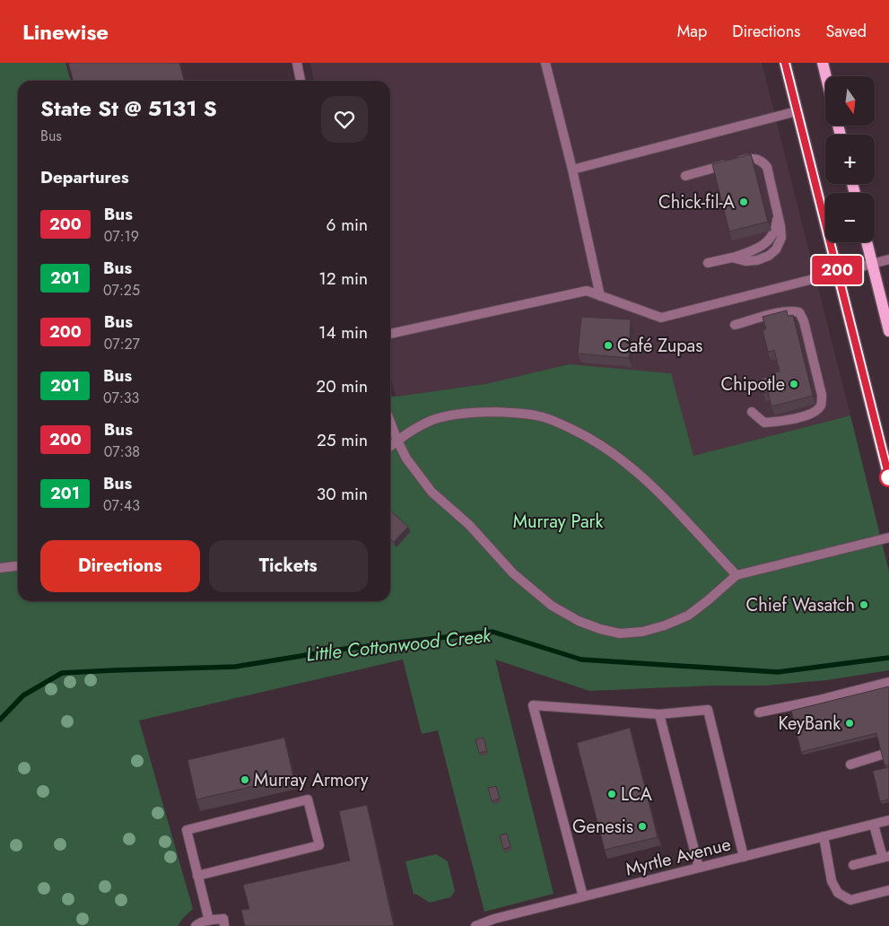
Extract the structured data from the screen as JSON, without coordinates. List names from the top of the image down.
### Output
{
  "streets": {
    "street": ["Myrtle Avenue"]
  },
  "water": ["Little Cottonwood Creek"],
  "parks": ["Murray Park"],
  "places": [
    "Chick-fil-A",
    "Café Zupas",
    "Chipotle",
    "Chief Wasatch",
    "KeyBank",
    "Murray Armory",
    "LCA",
    "Genesis"
  ],
  "lines": ["bus line 200"],
  "north": "bottom",
  "page": {
    "header": "Linewise",
    "nav": ["Map", "Directions", "Saved"],
    "on_map": "200",
    "map_buttons": ["+", "−"],
    "heading": [
      ["State St @ 5131 S", "Bus"],
      "Departures"
    ],
    "list": [
      {
        "mark": "200",
        "name": "Bus",
        "note": "07:19",
        "value": "6 min"
      },
      {
        "mark": "201",
        "name": "Bus",
        "note": "07:25",
        "value": "12 min"
      },
      {
        "mark": "200",
        "name": "Bus",
        "note": "07:27",
        "value": "14 min"
      },
      {
        "mark": "201",
        "name": "Bus",
        "note": "07:33",
        "value": "20 min"
      },
      {
        "mark": "200",
        "name": "Bus",
        "note": "07:38",
        "value": "25 min"
      },
      {
        "mark": "201",
        "name": "Bus",
        "note": "07:43",
        "value": "30 min"
      }
    ],
    "buttons": ["Directions", "Tickets"]
  }
}
